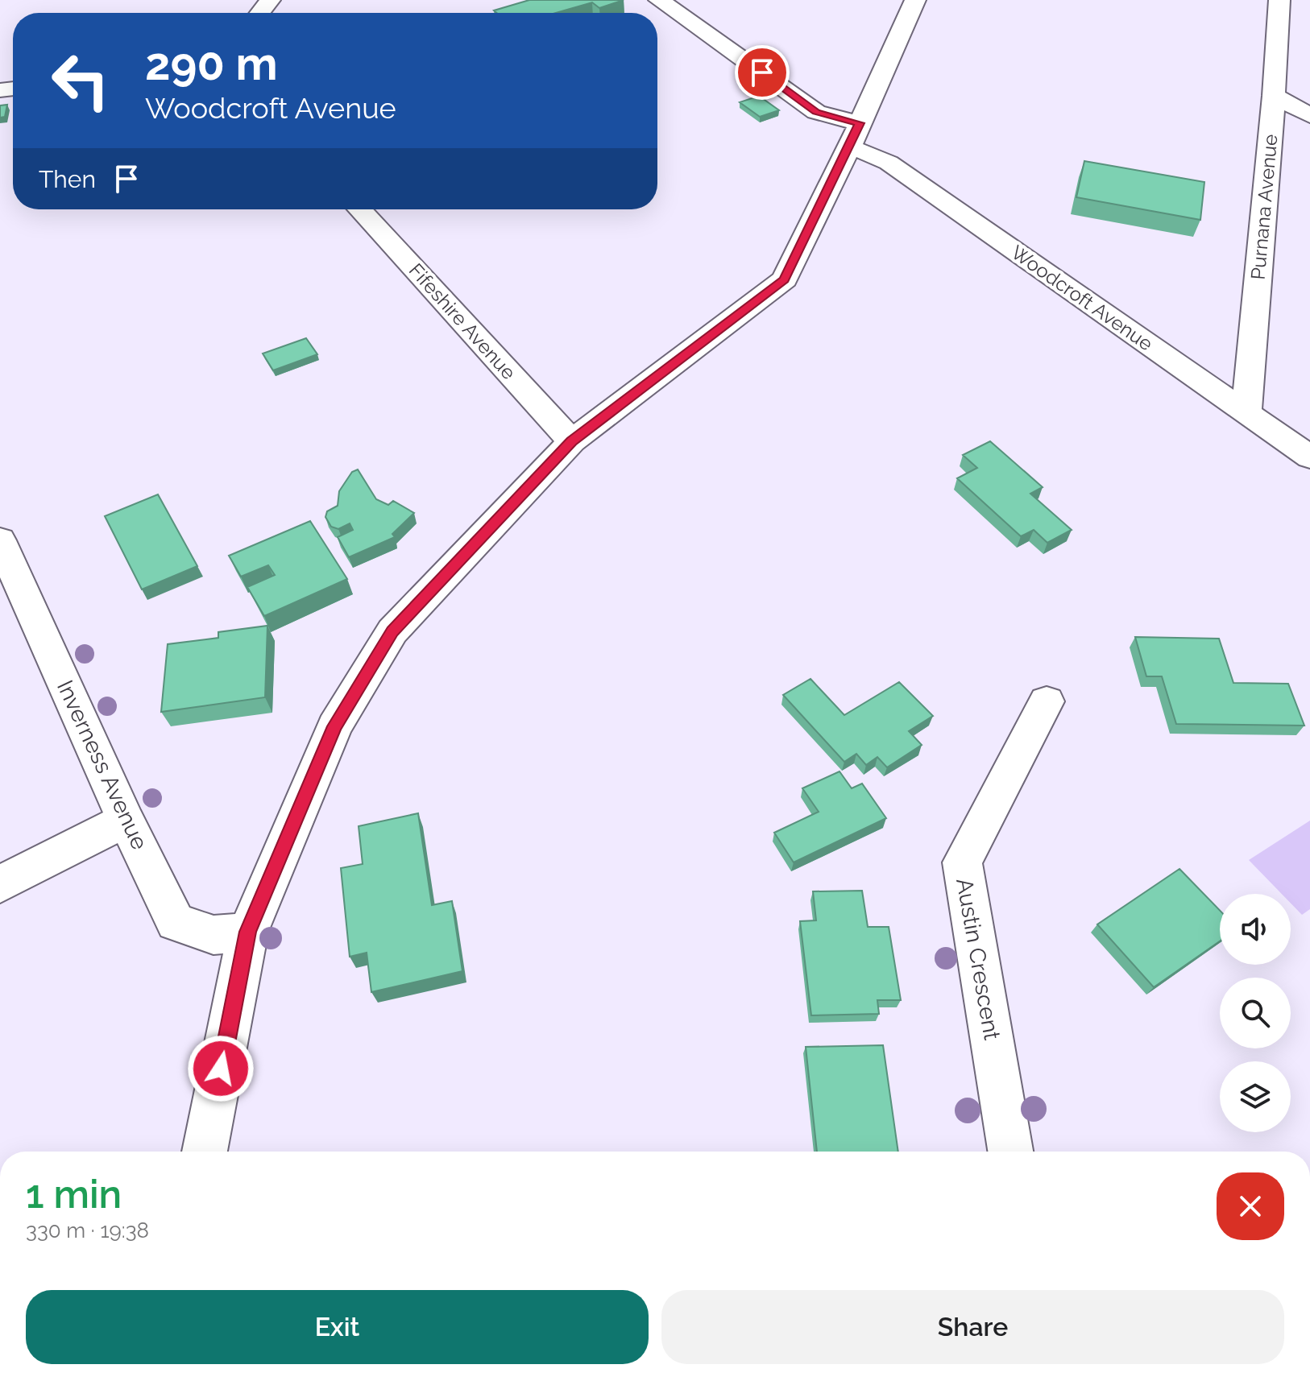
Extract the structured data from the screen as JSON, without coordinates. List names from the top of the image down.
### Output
{
  "streets": {
    "street": [
      "Purnana Avenue",
      "Woodcroft Avenue",
      "Fifeshire Avenue",
      "Inverness Avenue",
      "Austin Crescent"
    ]
  },
  "crossings": [
    ["Purnana Avenue", "Woodcroft Avenue"]
  ],
  "page": {
    "turn": ["290 m", "Woodcroft Avenue"],
    "then": "Then",
    "heading": ["1 min", "330 m · 19:38"],
    "buttons": ["Exit", "Share"]
  }
}
